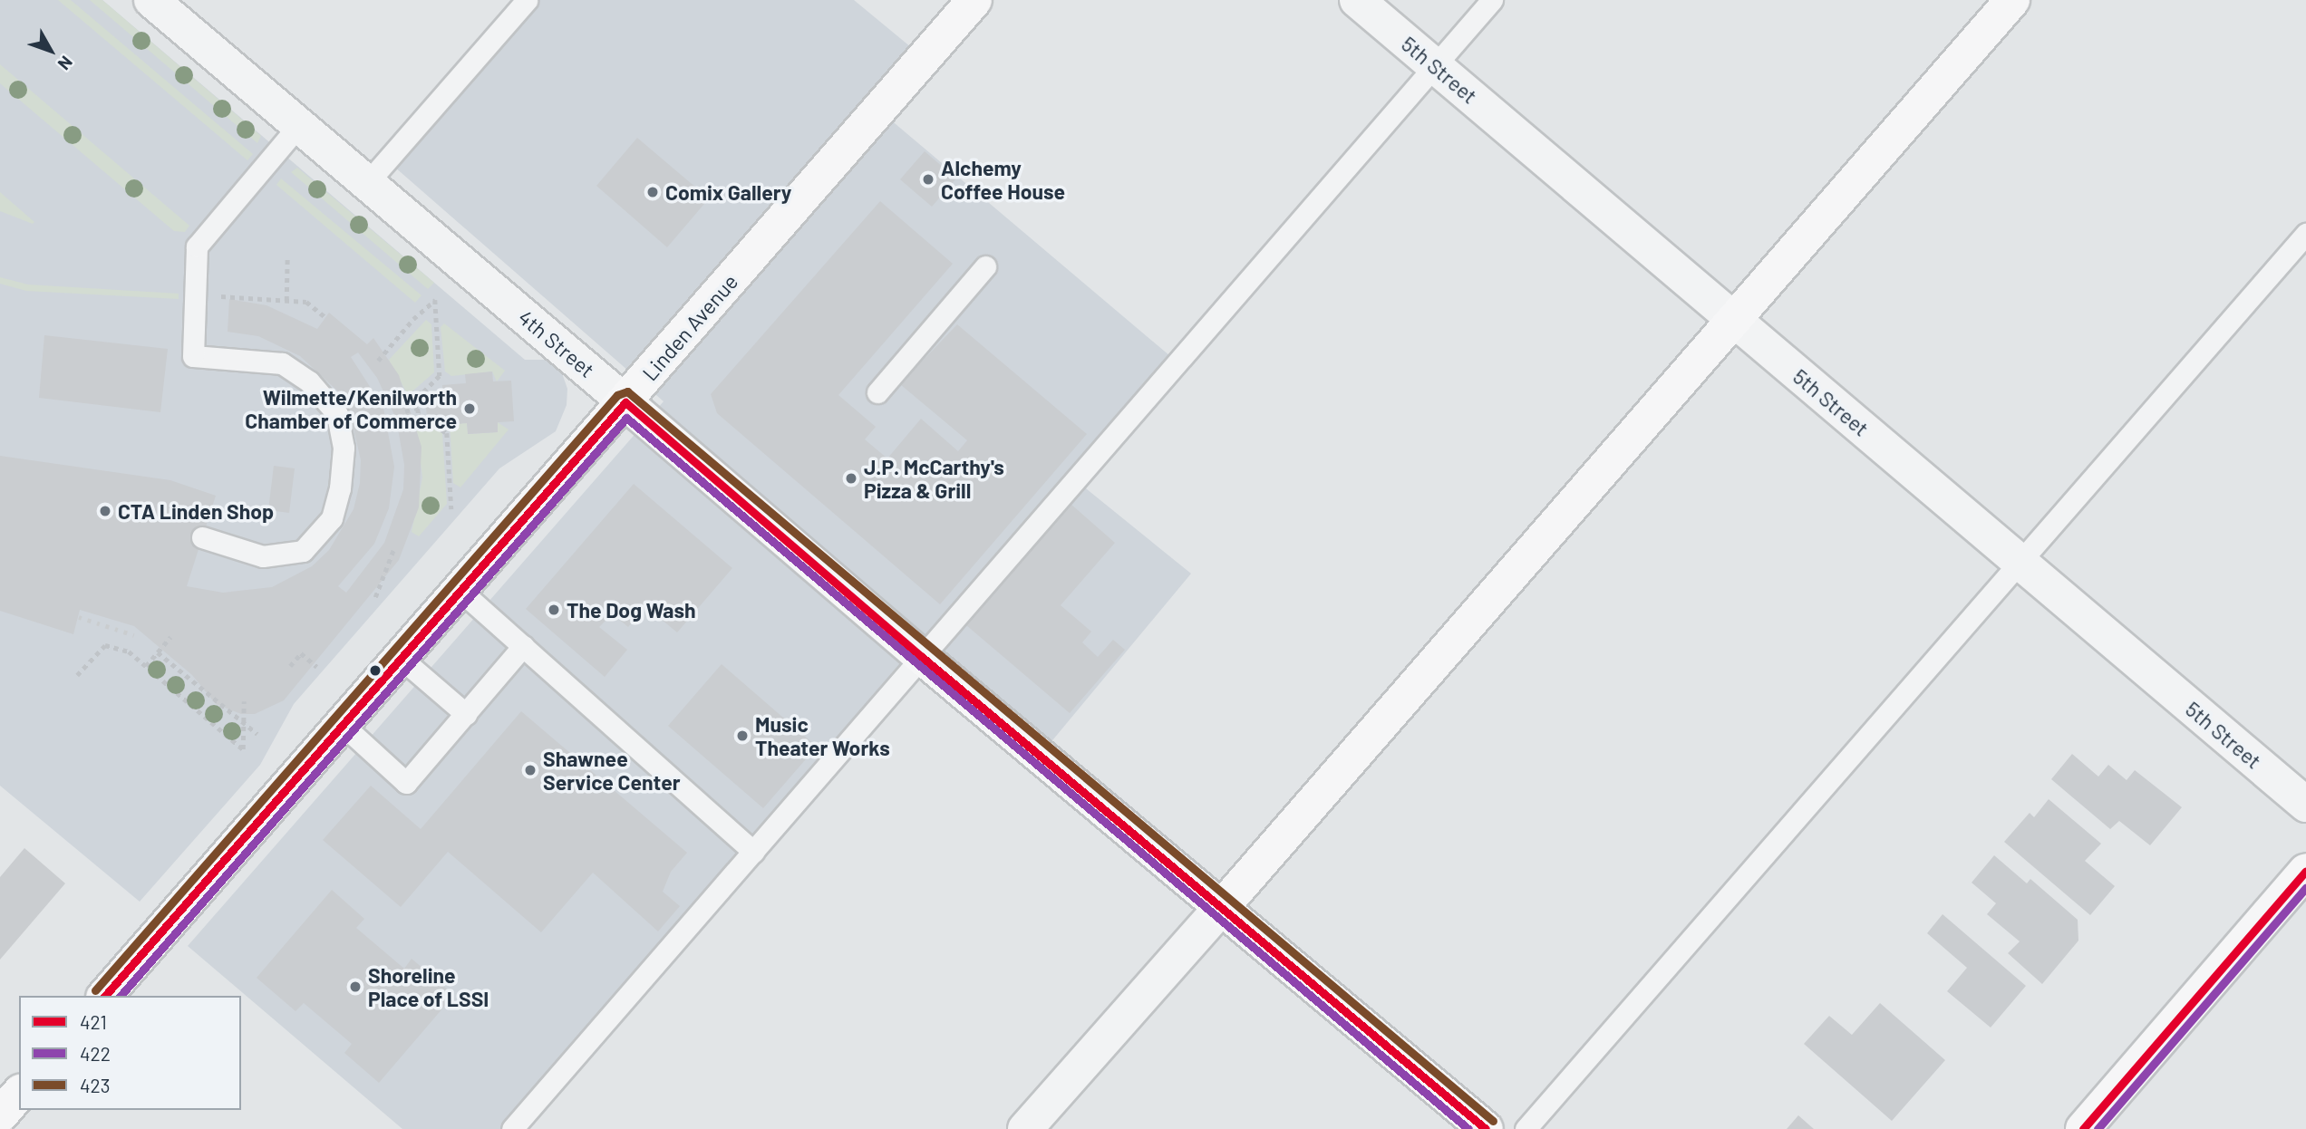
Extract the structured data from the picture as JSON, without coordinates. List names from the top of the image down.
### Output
{
  "streets": {
    "street": ["5th Street", "Linden Avenue", "4th Street"]
  },
  "crossings": [
    ["Linden Avenue", "4th Street"]
  ],
  "places": [
    "Alchemy Coffee House",
    "Comix Gallery",
    "Wilmette/Kenilworth Chamber of Commerce",
    "J.P. McCarthy's Pizza & Grill",
    "CTA Linden Shop",
    "The Dog Wash",
    "Music Theater Works",
    "Shawnee Service Center",
    "Shoreline Place of LSSI"
  ],
  "lines": ["transit line 423", "transit line 421", "transit line 422"],
  "legend": ["421", "422", "423"],
  "north": "bottom right"
}
